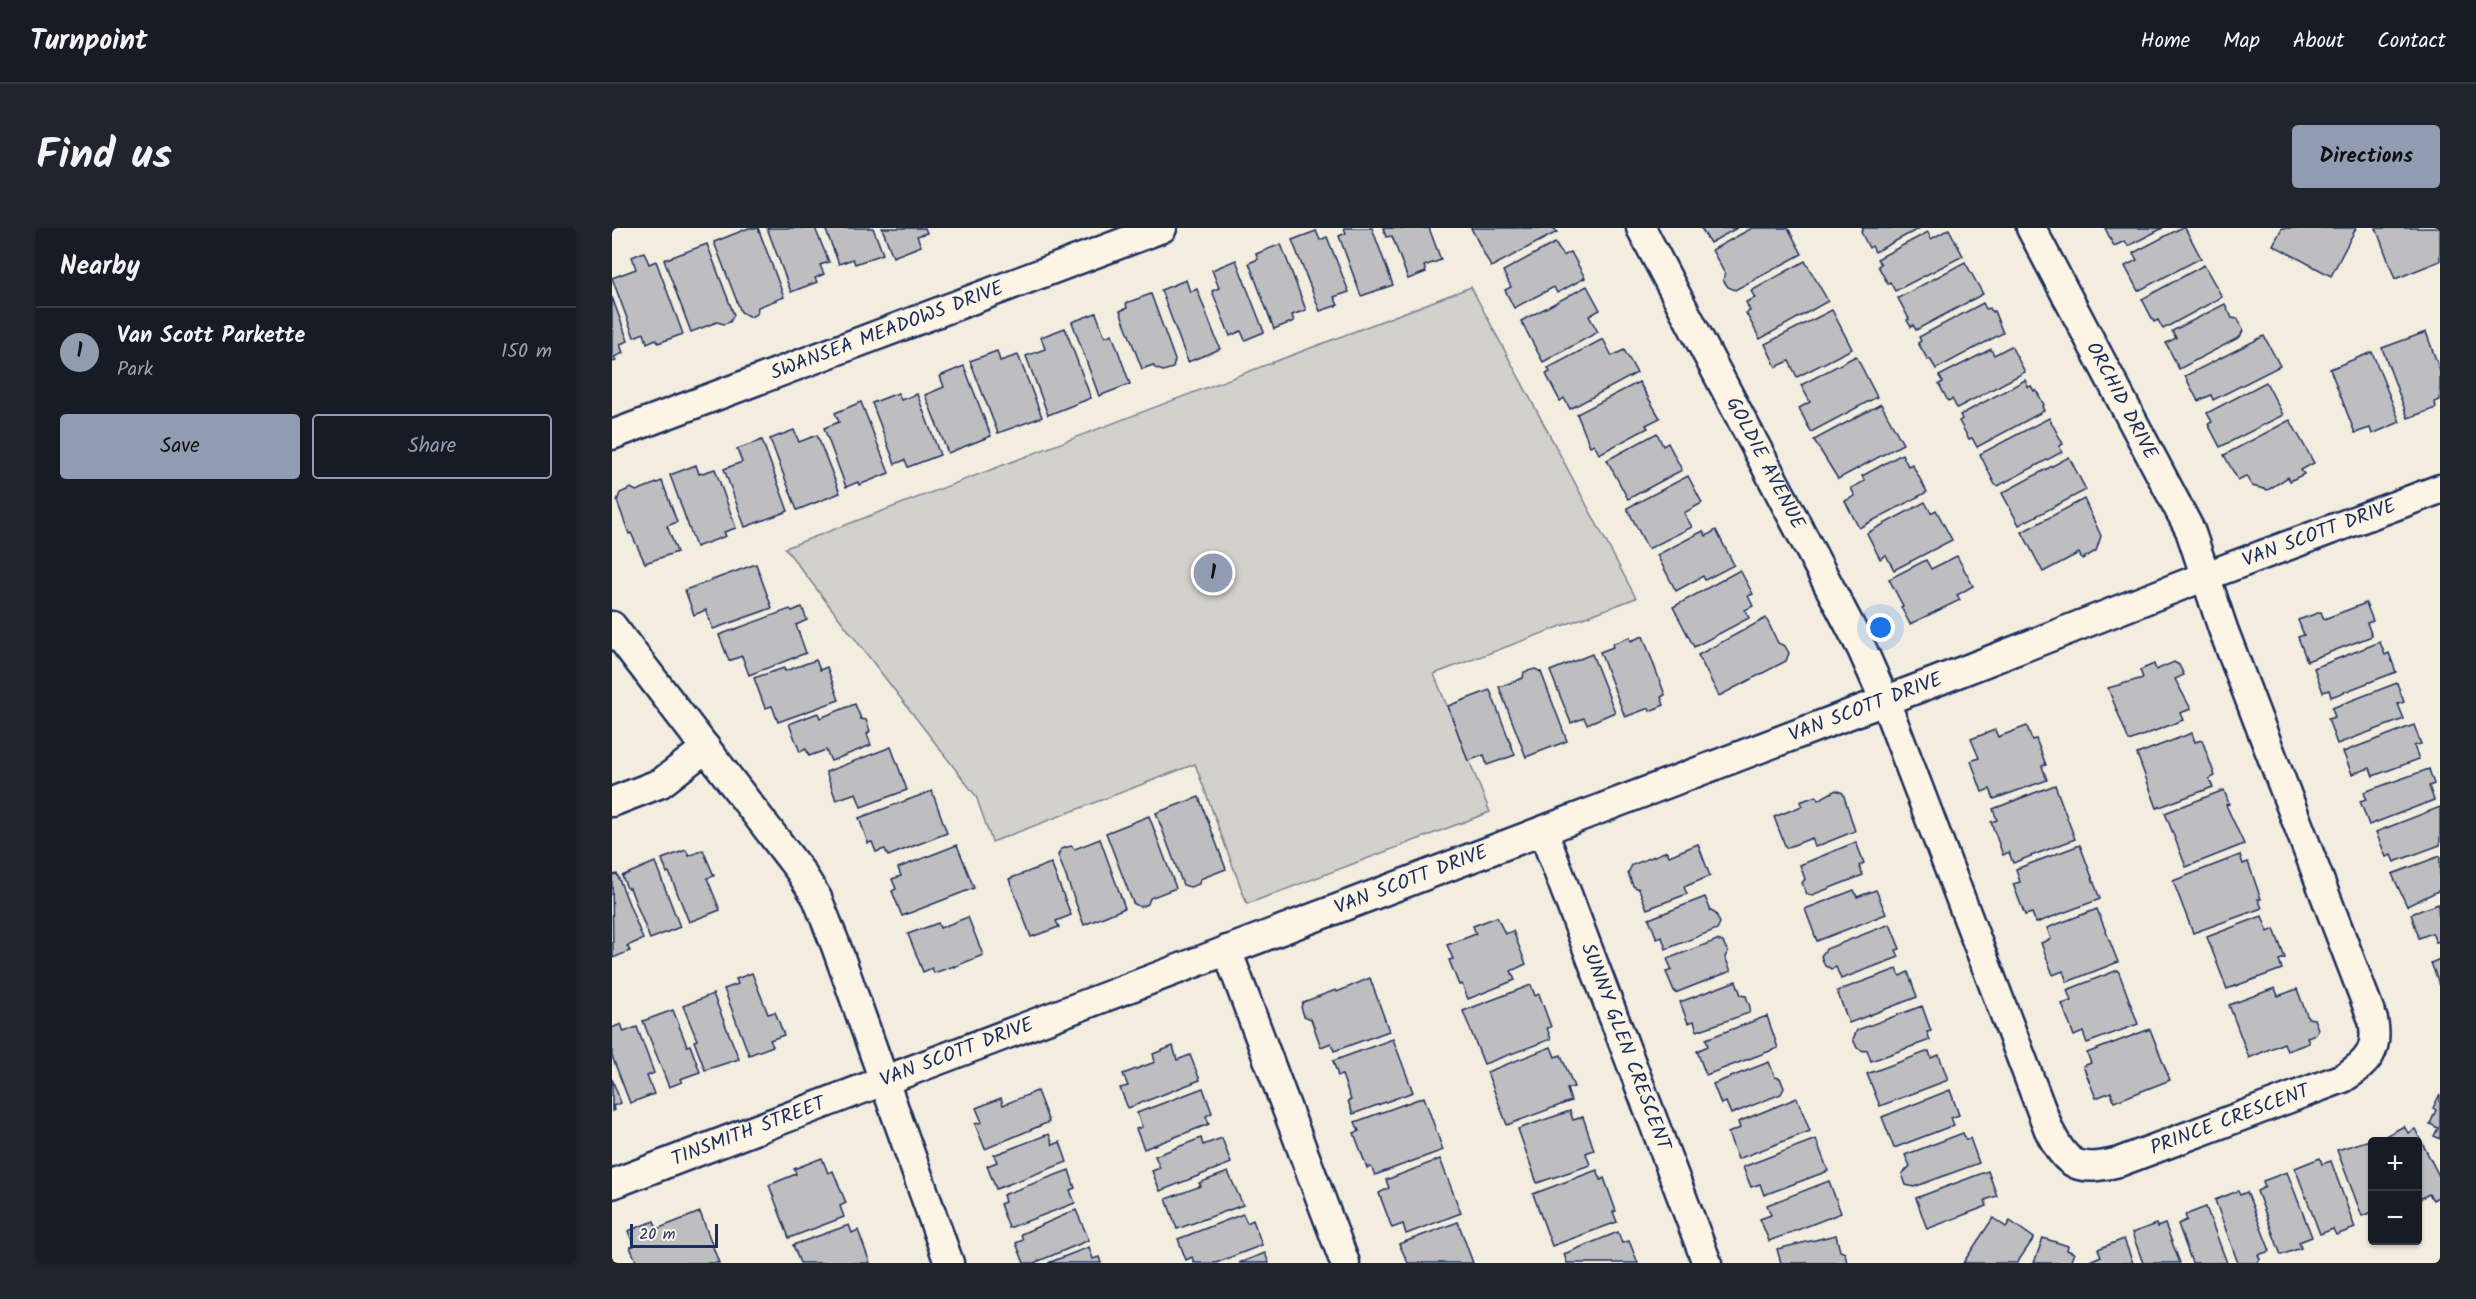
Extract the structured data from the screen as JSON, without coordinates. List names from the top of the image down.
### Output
{
  "streets": {
    "street": [
      "SWANSEA MEADOWS DRIVE",
      "ORCHID DRIVE",
      "GOLDIE AVENUE",
      "VAN SCOTT DRIVE",
      "SUNNY GLEN CRESCENT",
      "PRINCE CRESCENT",
      "TINSMITH STREET"
    ]
  },
  "crossings": [
    ["ORCHID DRIVE", "VAN SCOTT DRIVE"],
    ["ORCHID DRIVE", "PRINCE CRESCENT"],
    ["GOLDIE AVENUE", "VAN SCOTT DRIVE"],
    ["GOLDIE AVENUE", "PRINCE CRESCENT"],
    ["VAN SCOTT DRIVE", "SUNNY GLEN CRESCENT"],
    ["VAN SCOTT DRIVE", "PRINCE CRESCENT"],
    ["VAN SCOTT DRIVE", "TINSMITH STREET"]
  ],
  "scale_bar": "20 m",
  "page": {
    "header": "Turnpoint",
    "nav": [
      "Home",
      "Map",
      "About",
      "Contact"
    ],
    "title": "Find us",
    "buttons": [
      "Directions",
      ["Save", "Share"]
    ],
    "heading": "Nearby",
    "list": [
      {
        "mark": "1",
        "name": "Van Scott Parkette",
        "note": "Park",
        "value": "150 m"
      }
    ],
    "pins": "1",
    "map_buttons": ["+", "−"],
    "scale": "20 m"
  }
}
